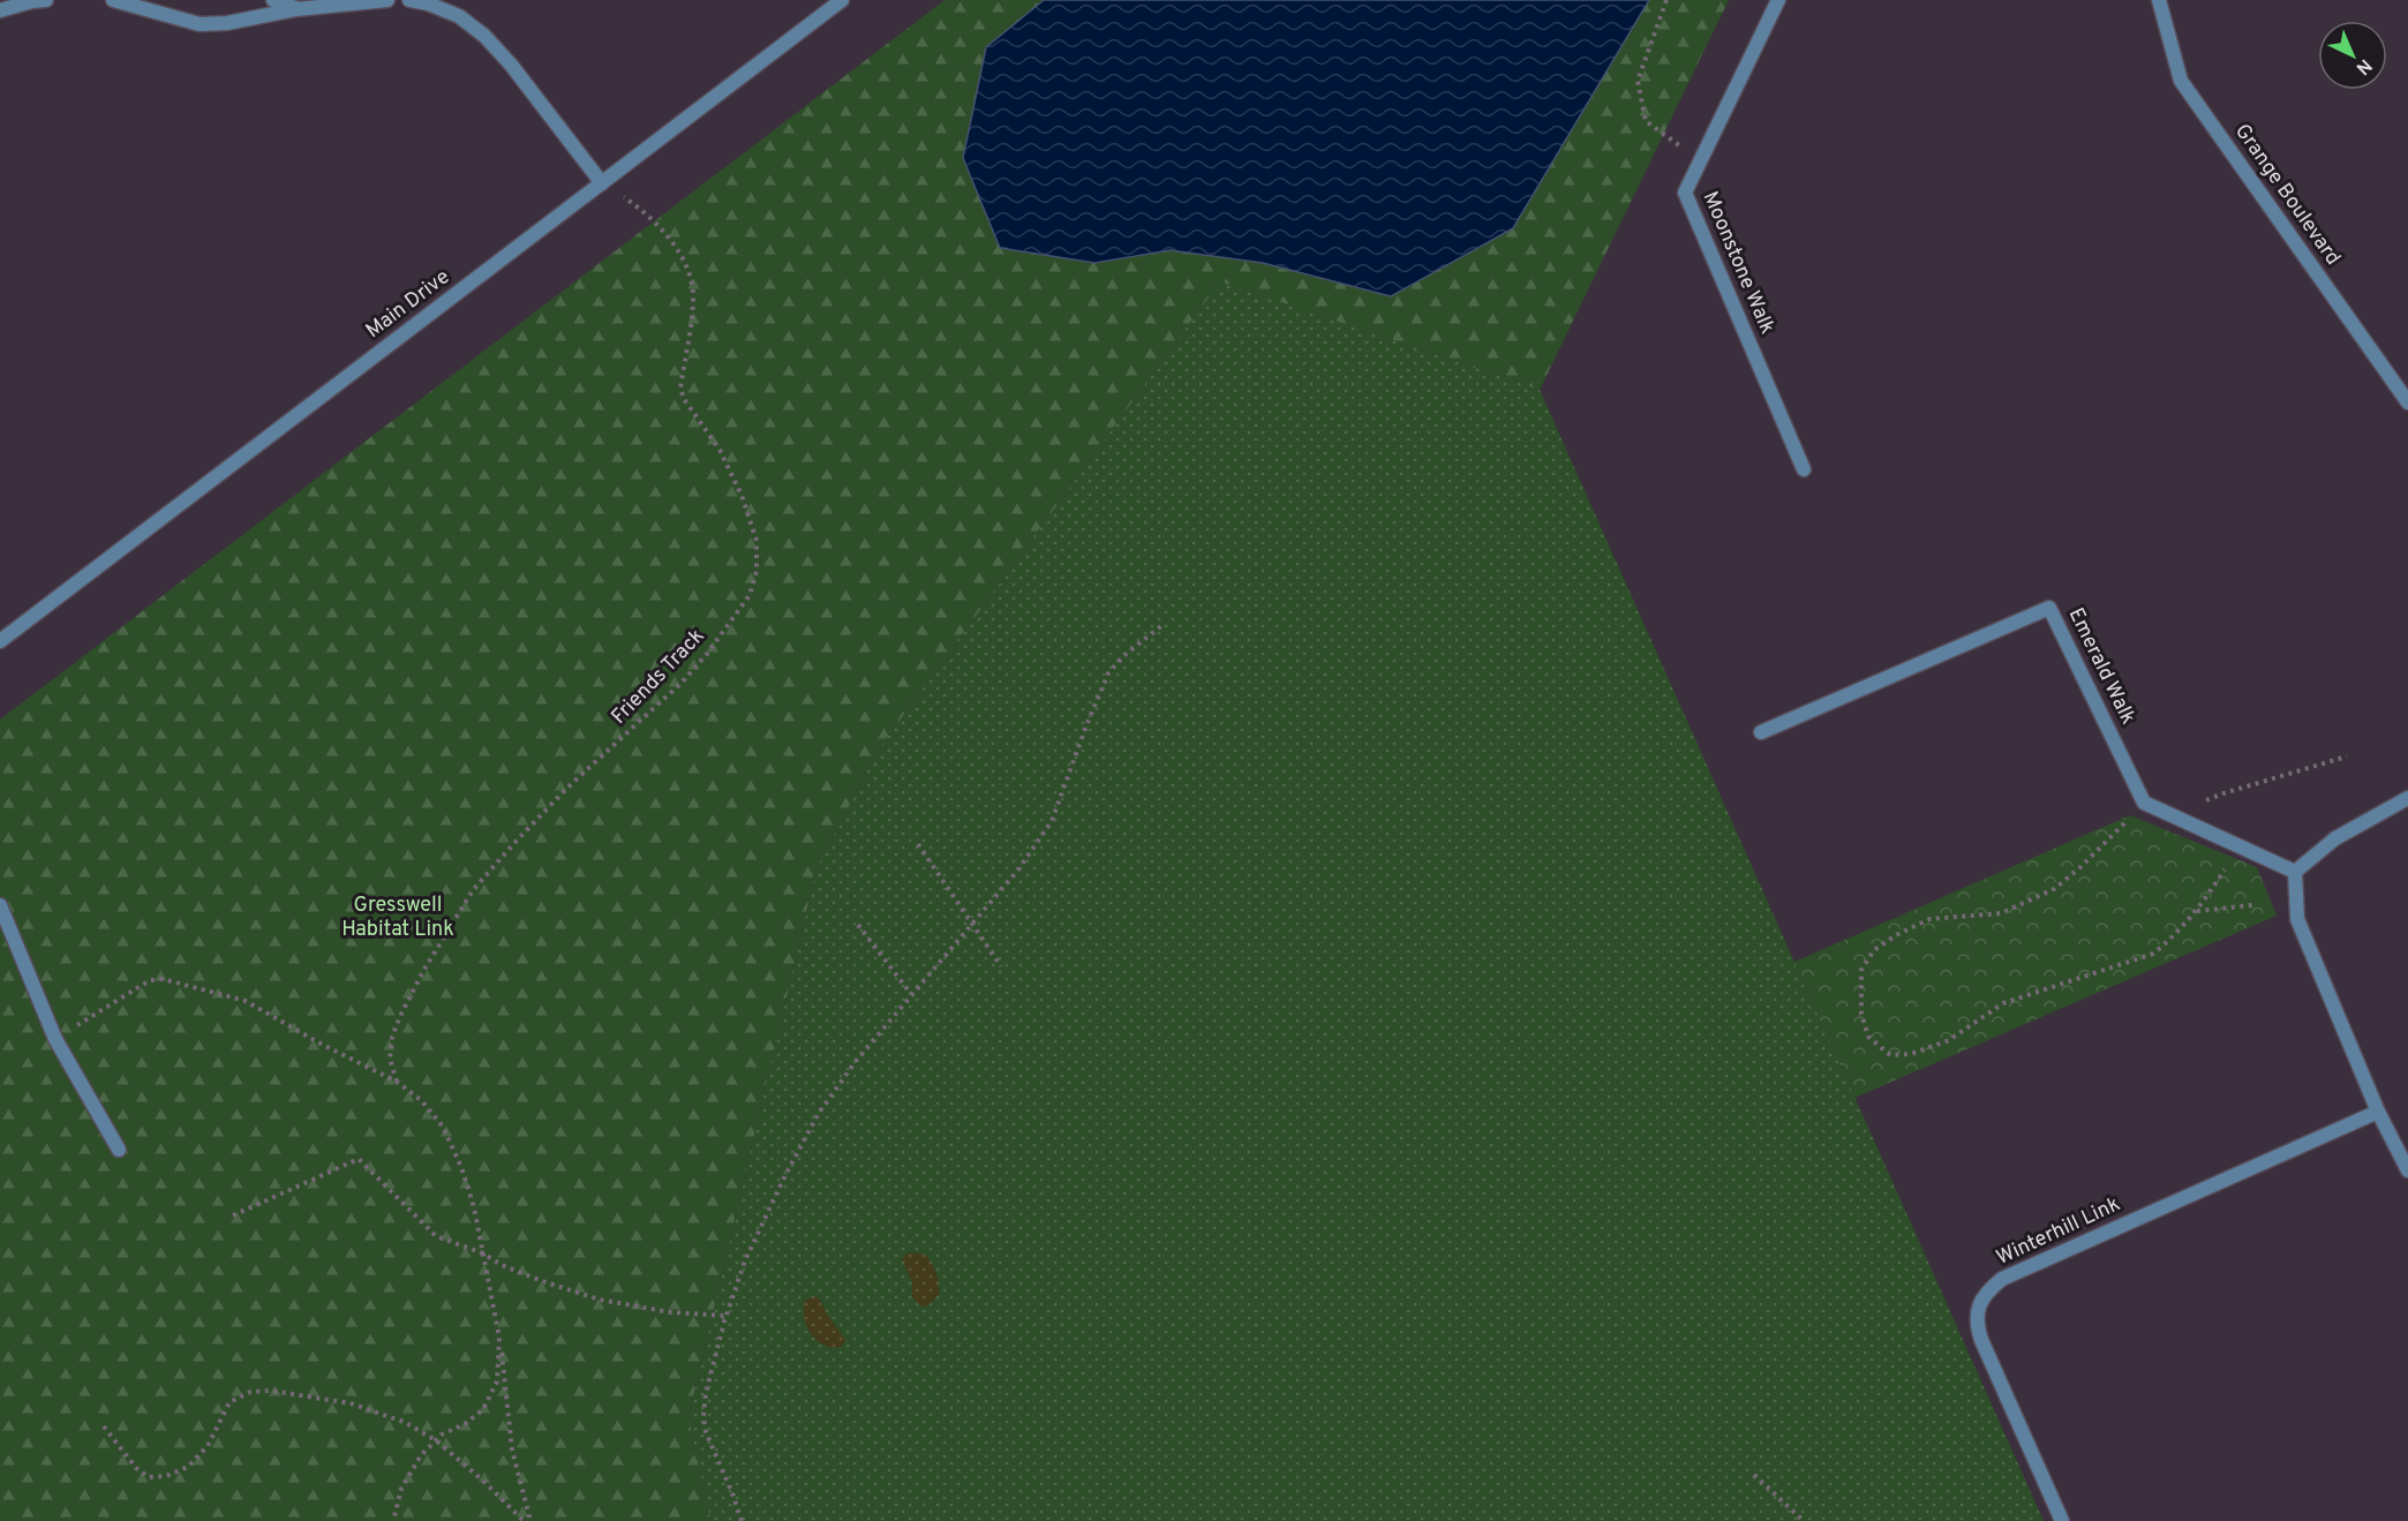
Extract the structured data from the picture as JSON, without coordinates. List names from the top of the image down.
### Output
{
  "streets": {
    "street": [
      "Grange Boulevard",
      "Moonstone Walk",
      "Main Drive",
      "Emerald Walk",
      "Winterhill Link"
    ],
    "path": ["Friends Track"]
  },
  "parks": ["Gresswell Habitat Link"],
  "north": "bottom right"
}
